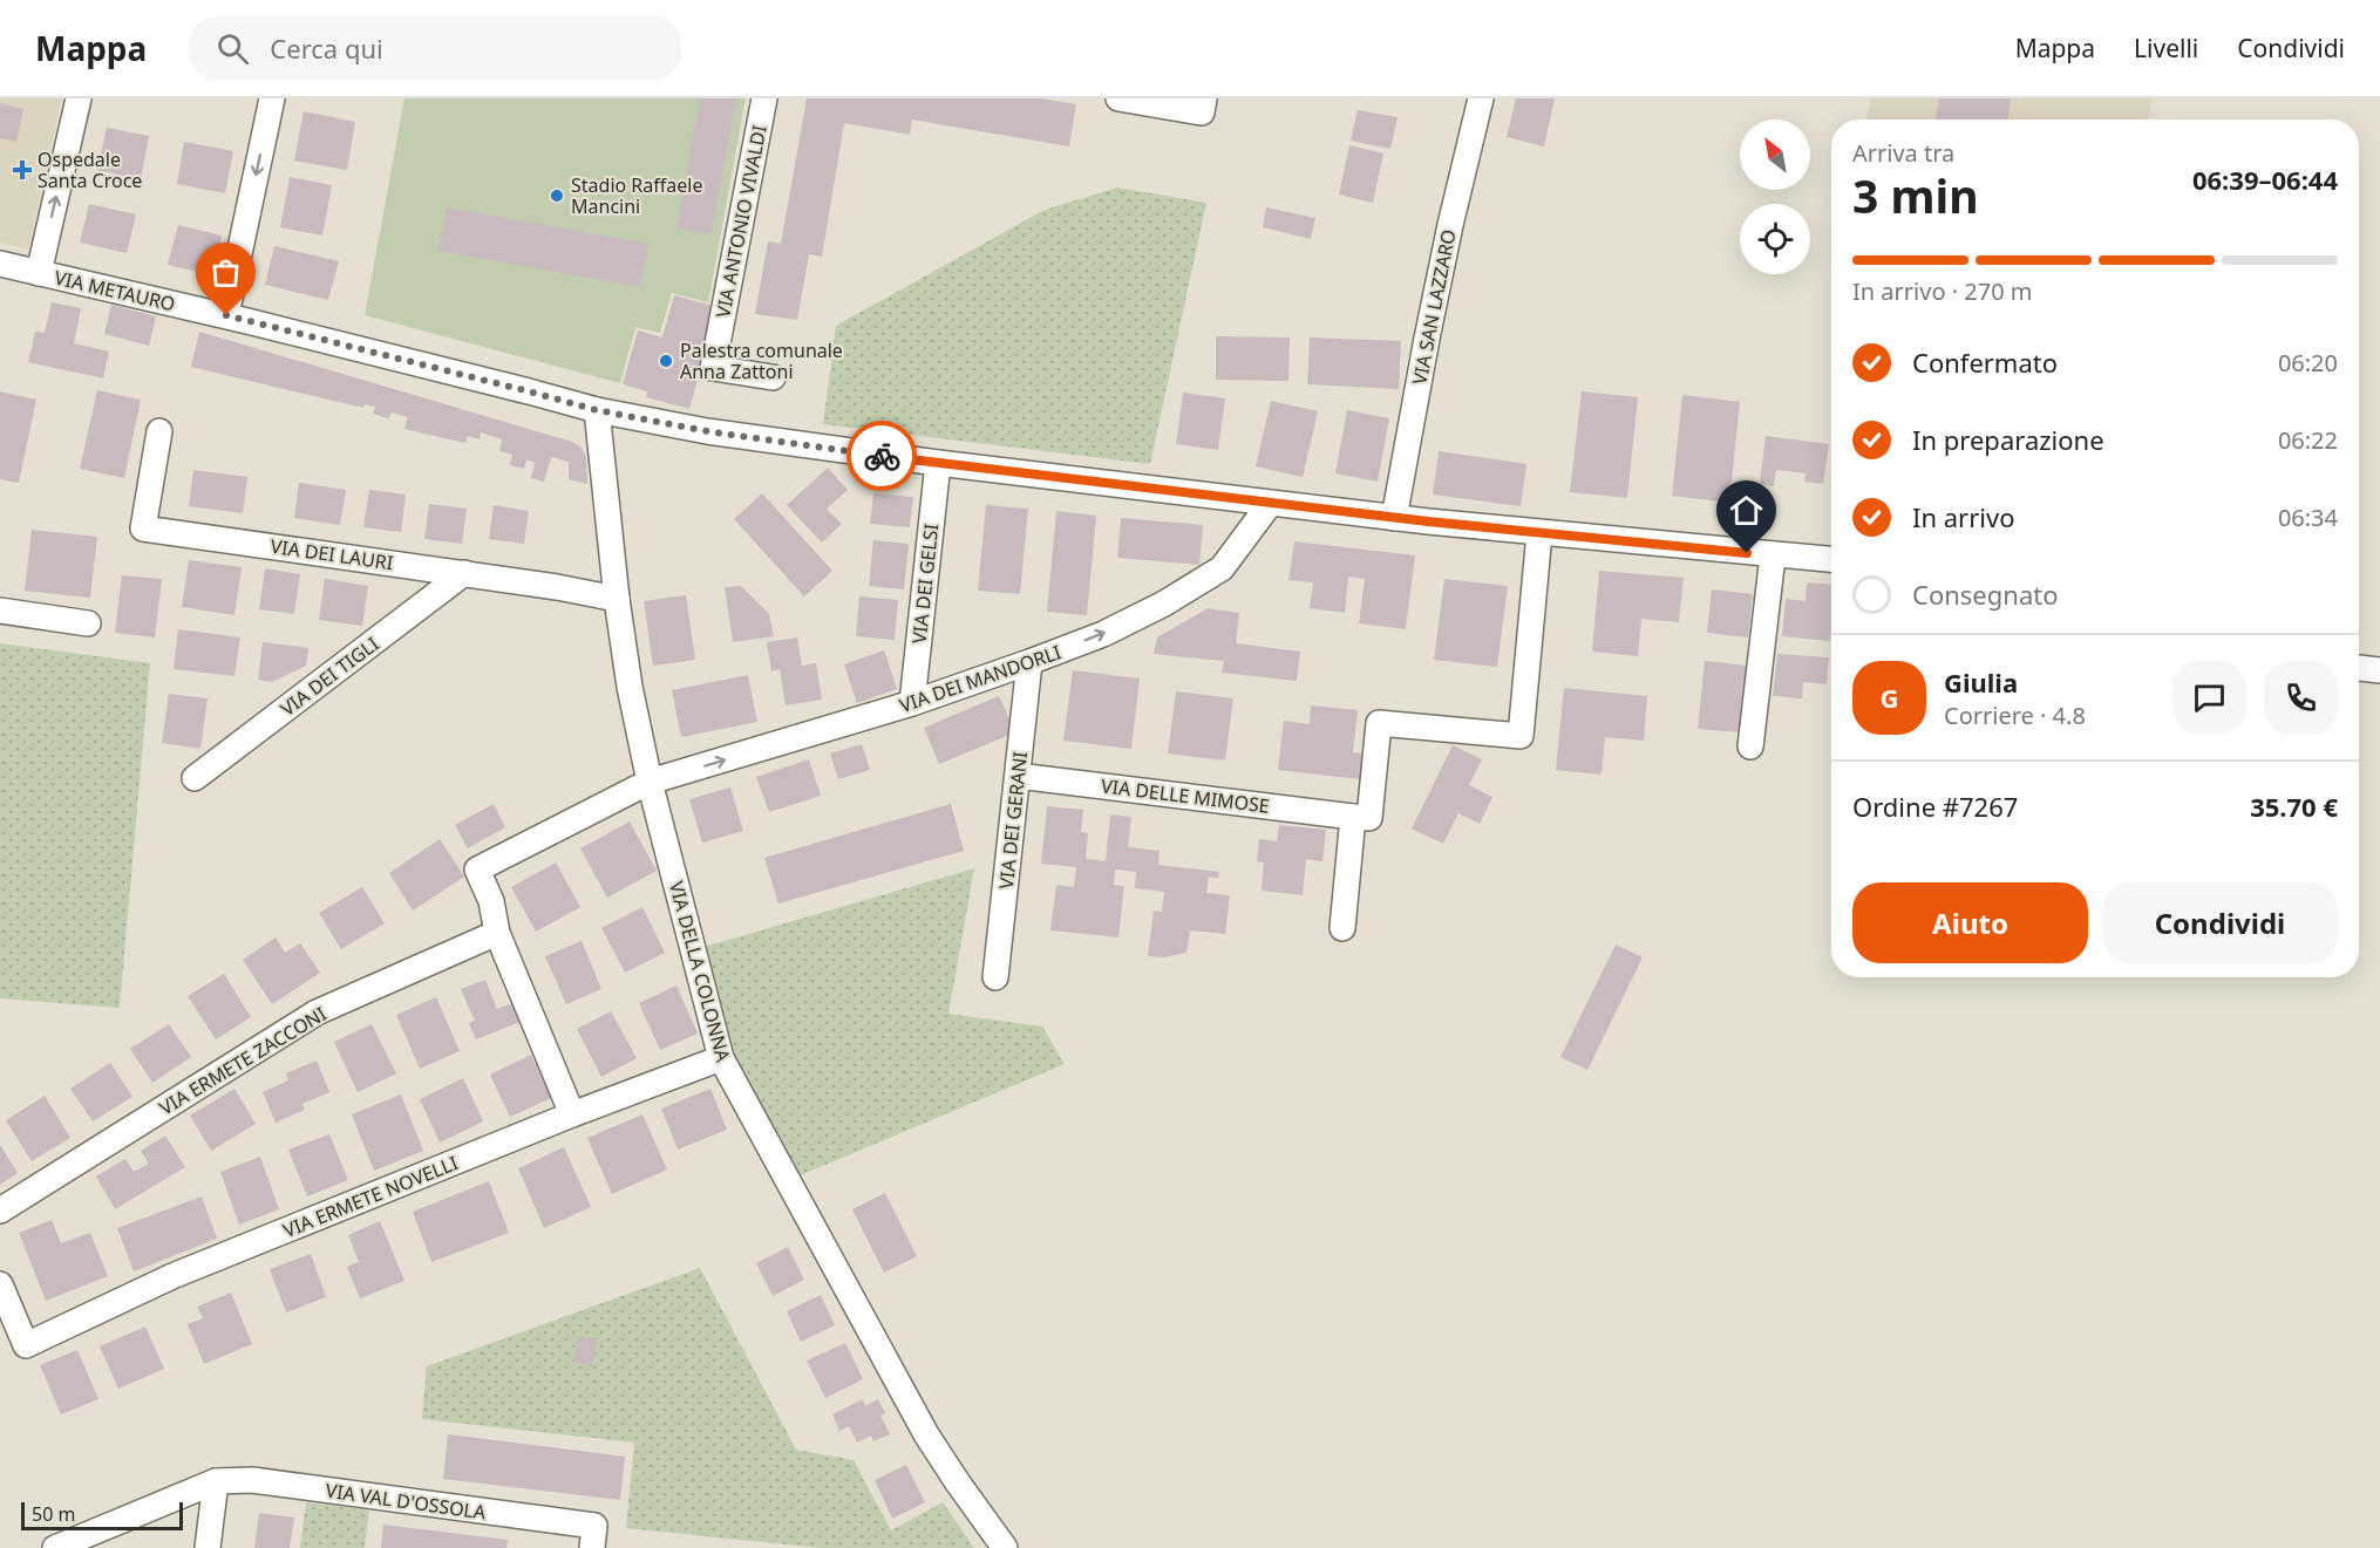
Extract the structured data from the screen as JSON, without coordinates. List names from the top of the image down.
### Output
{
  "streets": {
    "street": [
      "VIA ANTONIO VIVALDI",
      "VIA METAURO",
      "VIA SAN LAZZARO",
      "VIA DEI LAURI",
      "VIA DEI GELSI",
      "VIA DEI TIGLI",
      "VIA DEI MANDORLI",
      "VIA DELLE MIMOSE",
      "VIA DEI GERANI",
      "VIA DELLA COLONNA",
      "VIA ERMETE ZACCONI",
      "VIA ERMETE NOVELLI",
      "VIA VAL D'OSSOLA"
    ]
  },
  "crossings": [
    ["VIA METAURO", "VIA SAN LAZZARO"],
    ["VIA METAURO", "VIA DEI GELSI"],
    ["VIA METAURO", "VIA DEI MANDORLI"],
    ["VIA METAURO", "VIA DELLA COLONNA"],
    ["VIA DEI LAURI", "VIA DEI TIGLI"],
    ["VIA DEI LAURI", "VIA DELLA COLONNA"],
    ["VIA DEI GELSI", "VIA DEI MANDORLI"],
    ["VIA DEI MANDORLI", "VIA DEI GERANI"],
    ["VIA DEI MANDORLI", "VIA DELLA COLONNA"],
    ["VIA DEI MANDORLI", "VIA ERMETE ZACCONI"],
    ["VIA DELLE MIMOSE", "VIA DEI GERANI"],
    ["VIA DELLA COLONNA", "VIA ERMETE NOVELLI"]
  ],
  "one_way": ["VIA DEI MANDORLI"],
  "places": {
    "health": ["Ospedale Santa Croce"],
    "other": ["Stadio Raffaele Mancini", "Palestra comunale Anna Zattoni"]
  },
  "scale_bar": "50 m",
  "north": "top left",
  "page": {
    "header": "Mappa",
    "search": "Cerca qui",
    "nav": ["Mappa", "Livelli", "Condividi"],
    "heading": ["3 min", "Arriva tra", "06:39–06:44"],
    "panel": [
      "Giulia",
      "Corriere · 4.8",
      "Ordine #7267",
      "35.70 €"
    ],
    "bar": "In arrivo · 270 m",
    "list": [
      ["Confermato", "06:20"],
      ["In preparazione", "06:22"],
      ["In arrivo", "06:34"],
      "Consegnato"
    ],
    "round": "G",
    "buttons": ["Aiuto", "Condividi"],
    "scale": "50 m"
  }
}
